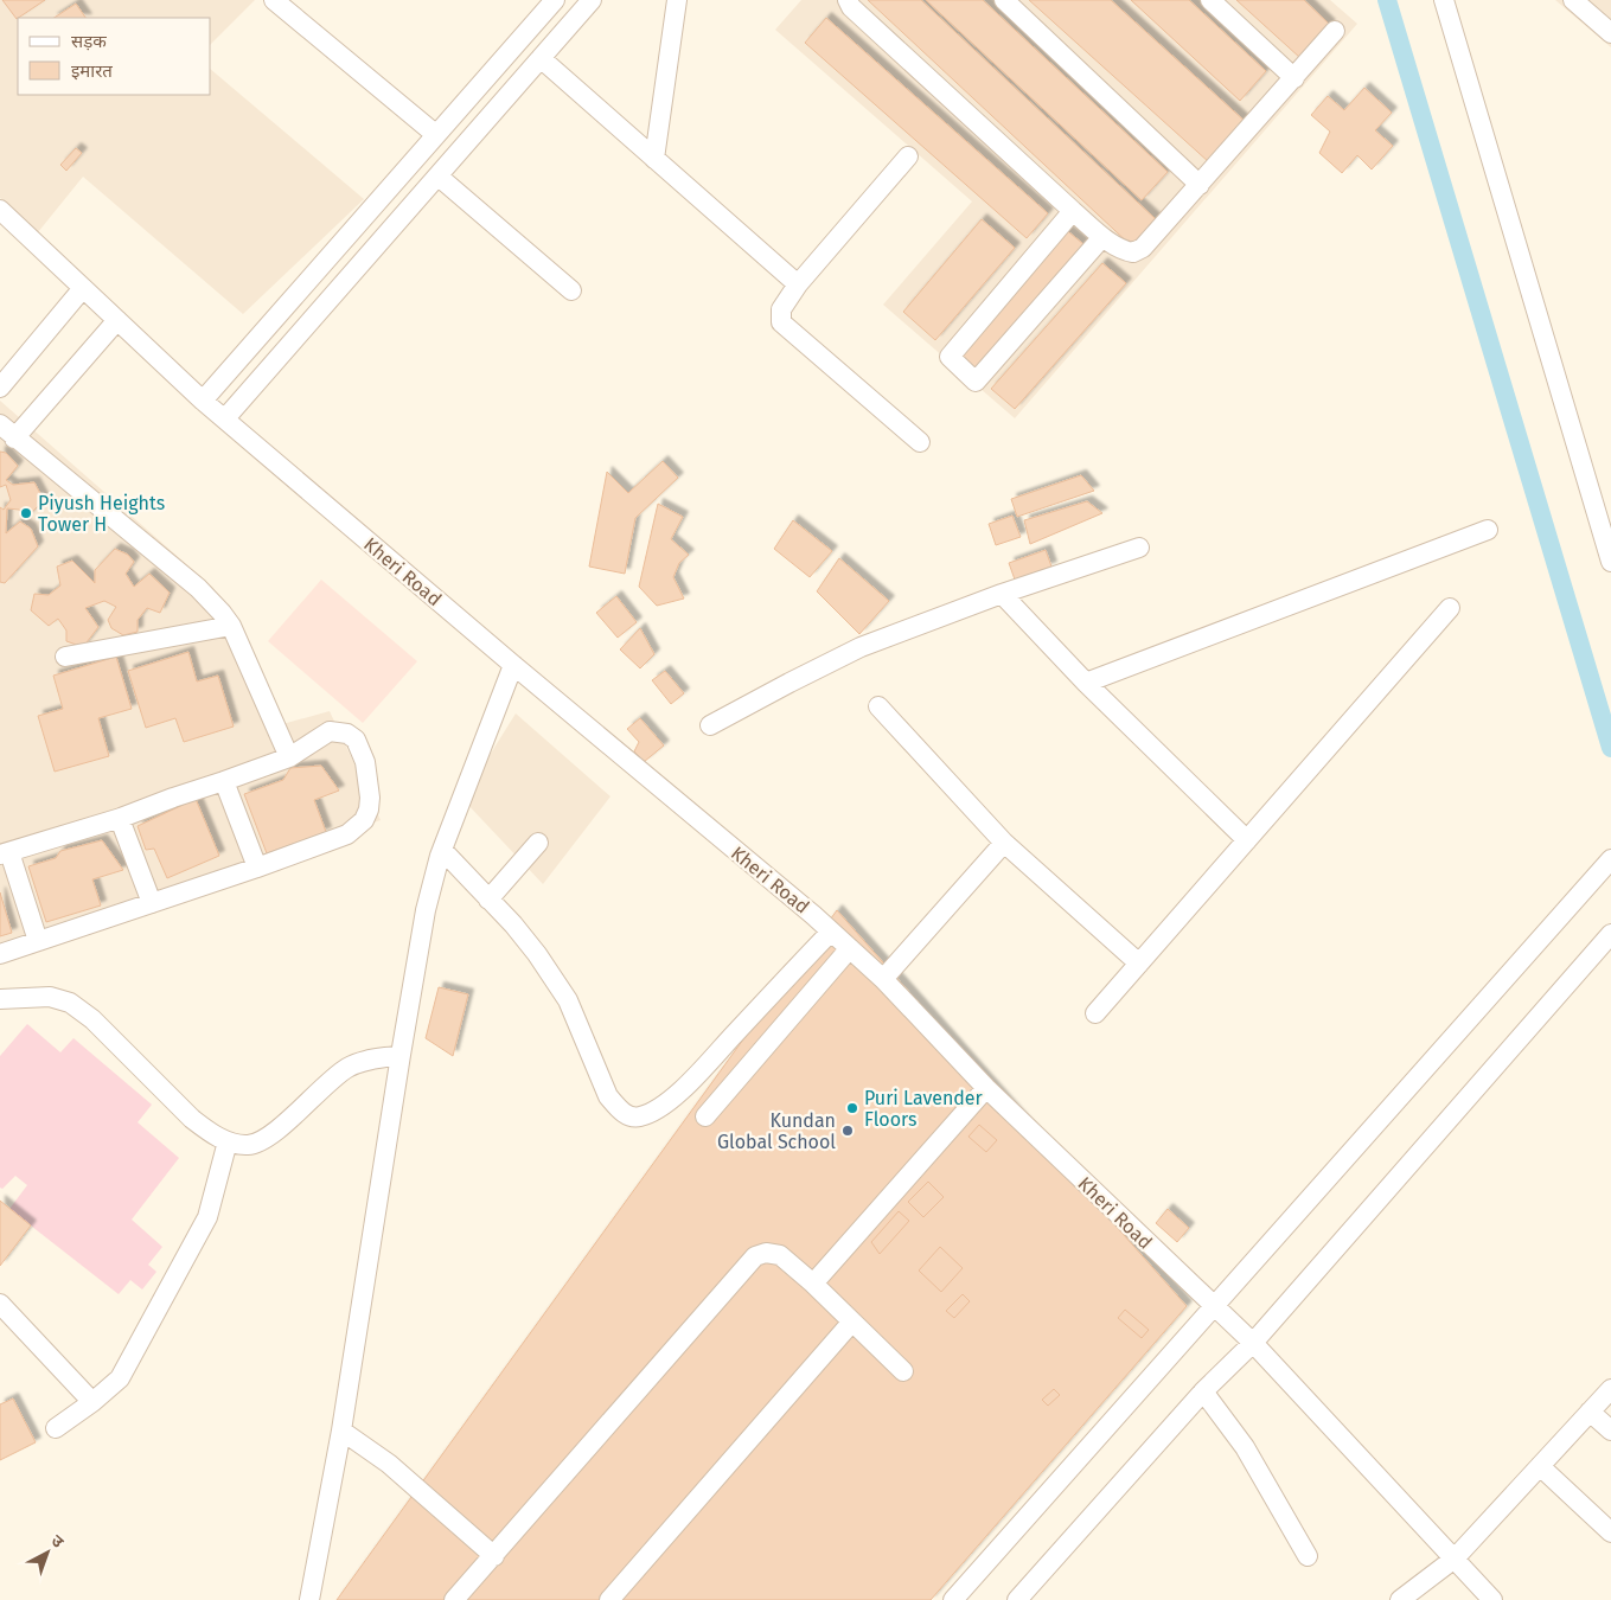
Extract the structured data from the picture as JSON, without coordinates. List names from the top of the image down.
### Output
{
  "streets": {
    "street": ["Kheri Road"]
  },
  "places": ["Piyush Heights Tower H", "Puri Lavender Floors", "Kundan Global School"],
  "legend": ["सड़क", "इमारत"],
  "north": "top right"
}
